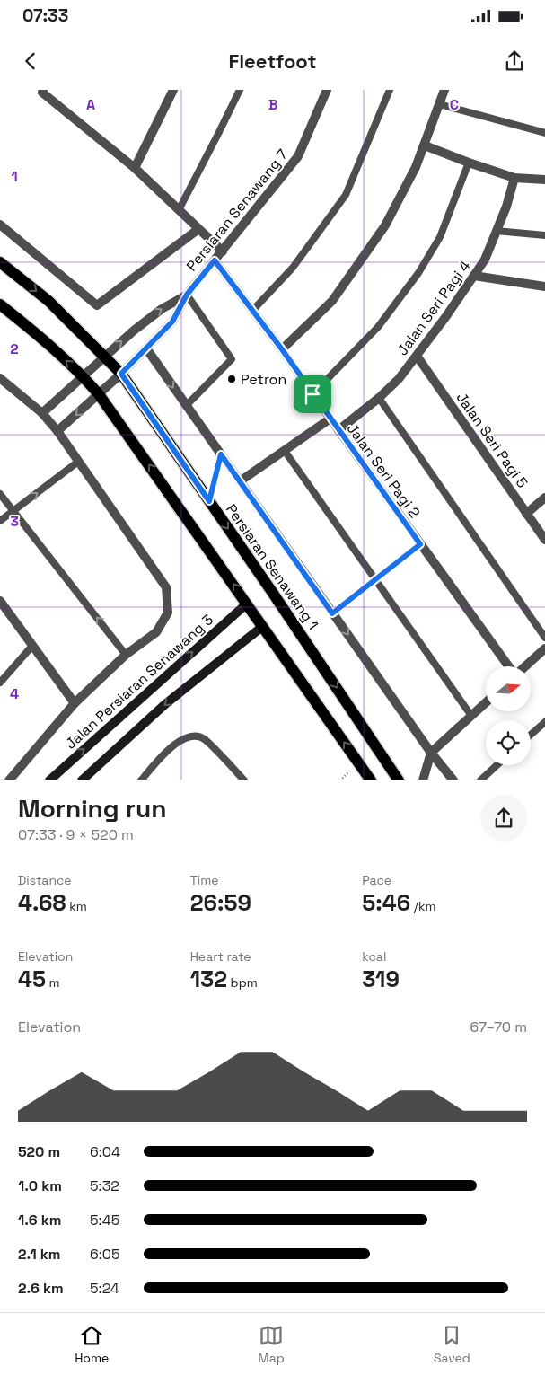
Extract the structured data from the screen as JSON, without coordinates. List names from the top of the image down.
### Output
{
  "streets": {
    "main road": ["Persiaran Senawang 1"],
    "street": [
      "Persiaran Senawang 7",
      "Jalan Seri Pagi 4",
      "Jalan Seri Pagi 5",
      "Jalan Seri Pagi 2",
      "Jalan Persiaran Senawang 3"
    ]
  },
  "crossings": [
    ["Persiaran Senawang 7", "Jalan Seri Pagi 2"],
    ["Jalan Seri Pagi 4", "Jalan Seri Pagi 5"],
    ["Jalan Seri Pagi 4", "Jalan Seri Pagi 2"]
  ],
  "places": ["Petron"],
  "north": "right",
  "page": {
    "status": "07:33",
    "header": "Fleetfoot",
    "heading": ["Morning run", "07:33 · 9 × 520 m"],
    "stats": [
      ["Distance", "4.68 km"],
      ["Time", "26:59"],
      ["Pace", "5:46 /km"],
      ["Elevation", "45 m"],
      ["Heart rate", "132 bpm"],
      ["kcal", "319"]
    ],
    "chart": ["Elevation", "67–70 m"],
    "list": [
      {
        "name": "520 m",
        "note": "6:04"
      },
      {
        "name": "1.0 km",
        "note": "5:32"
      },
      {
        "name": "1.6 km",
        "note": "5:45"
      },
      {
        "name": "2.1 km",
        "note": "6:05"
      },
      {
        "name": "2.6 km",
        "note": "5:24"
      }
    ],
    "tabs": ["Home", "Map", "Saved"]
  },
  "grid": {
    "columns": ["A", "B", "C"],
    "rows": [
      "1",
      "2",
      "3",
      "4"
    ]
  }
}
